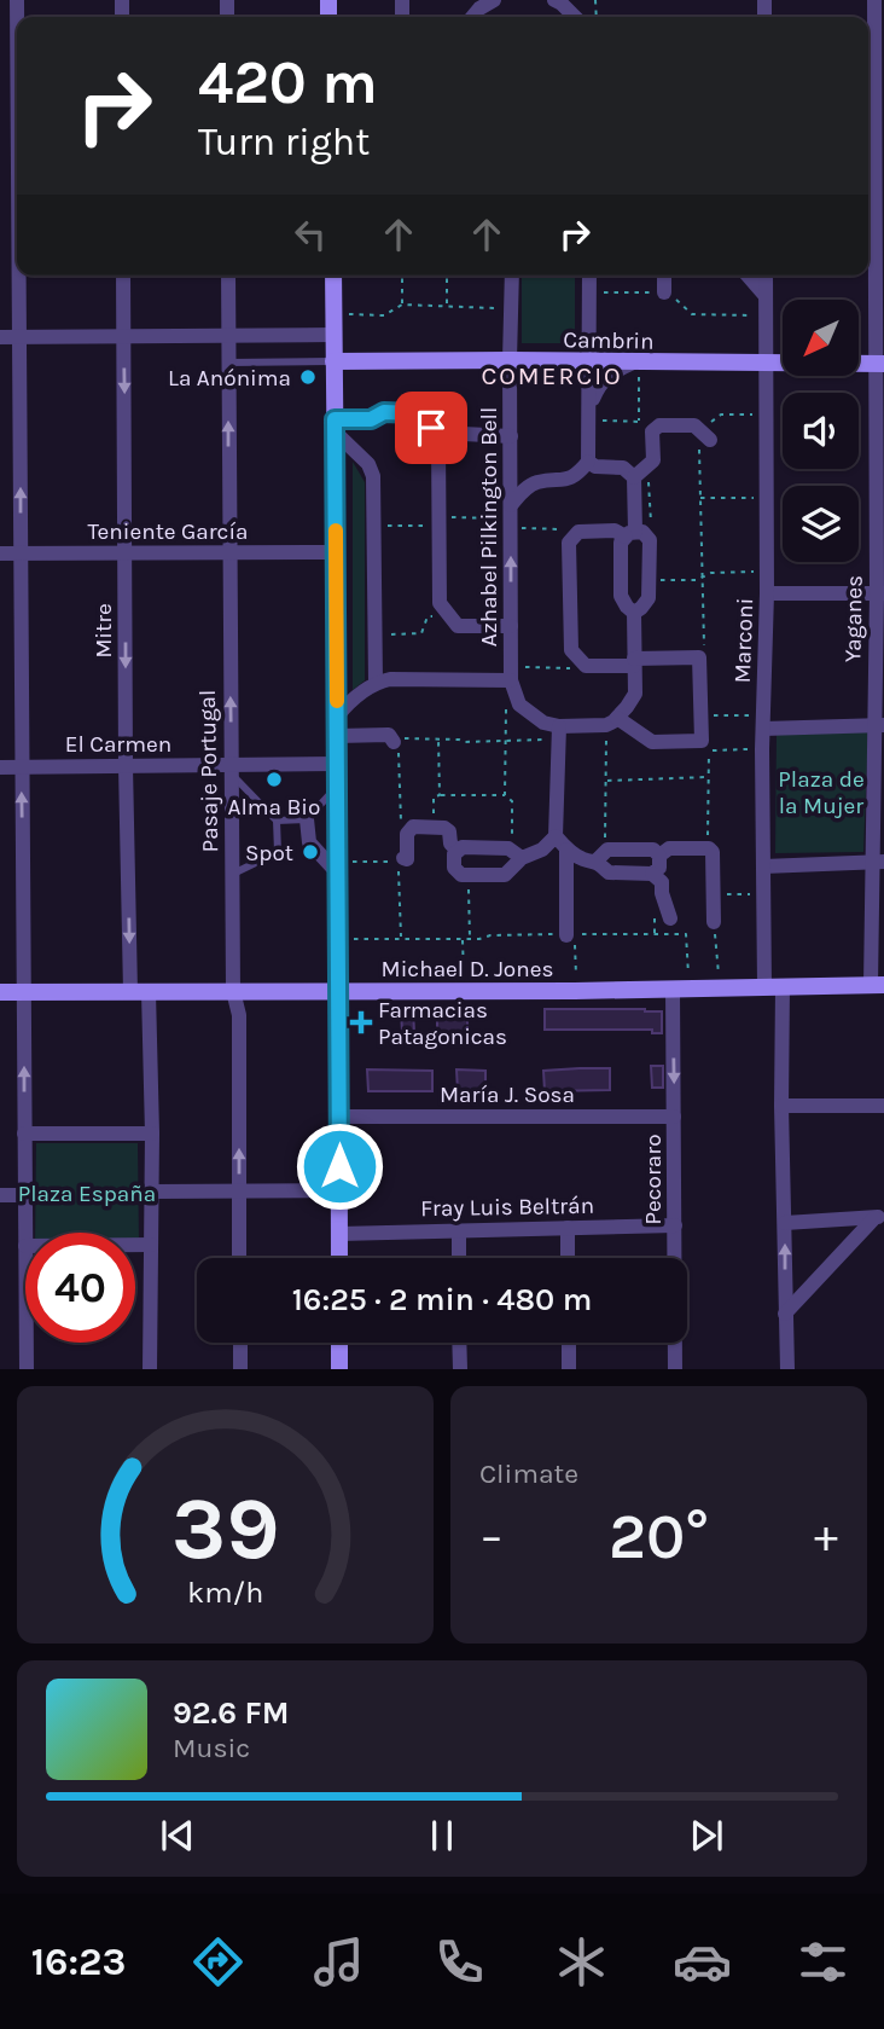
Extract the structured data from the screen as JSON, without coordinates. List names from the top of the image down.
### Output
{
  "streets": {
    "street": [
      "Cambrin",
      "Azhabel Pilkington Bell",
      "Teniente García",
      "Yaganes",
      "Mitre",
      "Marconi",
      "El Carmen",
      "Pasaje Portugal",
      "Michael D. Jones",
      "María J. Sosa",
      "Pecoraro",
      "Fray Luis Beltrán"
    ]
  },
  "crossings": [
    ["Cambrin", "Azhabel Pilkington Bell"],
    ["Cambrin", "Yaganes"],
    ["Cambrin", "Marconi"],
    ["Teniente García", "Mitre"],
    ["Teniente García", "Pasaje Portugal"],
    ["Yaganes", "Michael D. Jones"],
    ["Mitre", "El Carmen"],
    ["Mitre", "Michael D. Jones"],
    ["Marconi", "Michael D. Jones"],
    ["El Carmen", "Pasaje Portugal"],
    ["Pasaje Portugal", "Michael D. Jones"],
    ["Michael D. Jones", "Pecoraro"],
    ["María J. Sosa", "Pecoraro"],
    ["Pecoraro", "Fray Luis Beltrán"]
  ],
  "districts": ["COMERCIO"],
  "parks": ["Plaza de la Mujer", "Plaza España"],
  "places": {
    "other": ["La Anónima", "Alma Bio", "Spot"],
    "health": ["Farmacias Patagonicas"]
  },
  "north": "bottom left",
  "page": {
    "turn": ["420 m", "Turn right"],
    "limit": "40",
    "trip": "16:25 · 2 min · 480 m",
    "tile": "Climate",
    "heat": ["−", "20°", "+"],
    "song": ["92.6 FM", "Music"],
    "tabs": "16:23",
    "gauge": ["39", "km/h"]
  }
}
